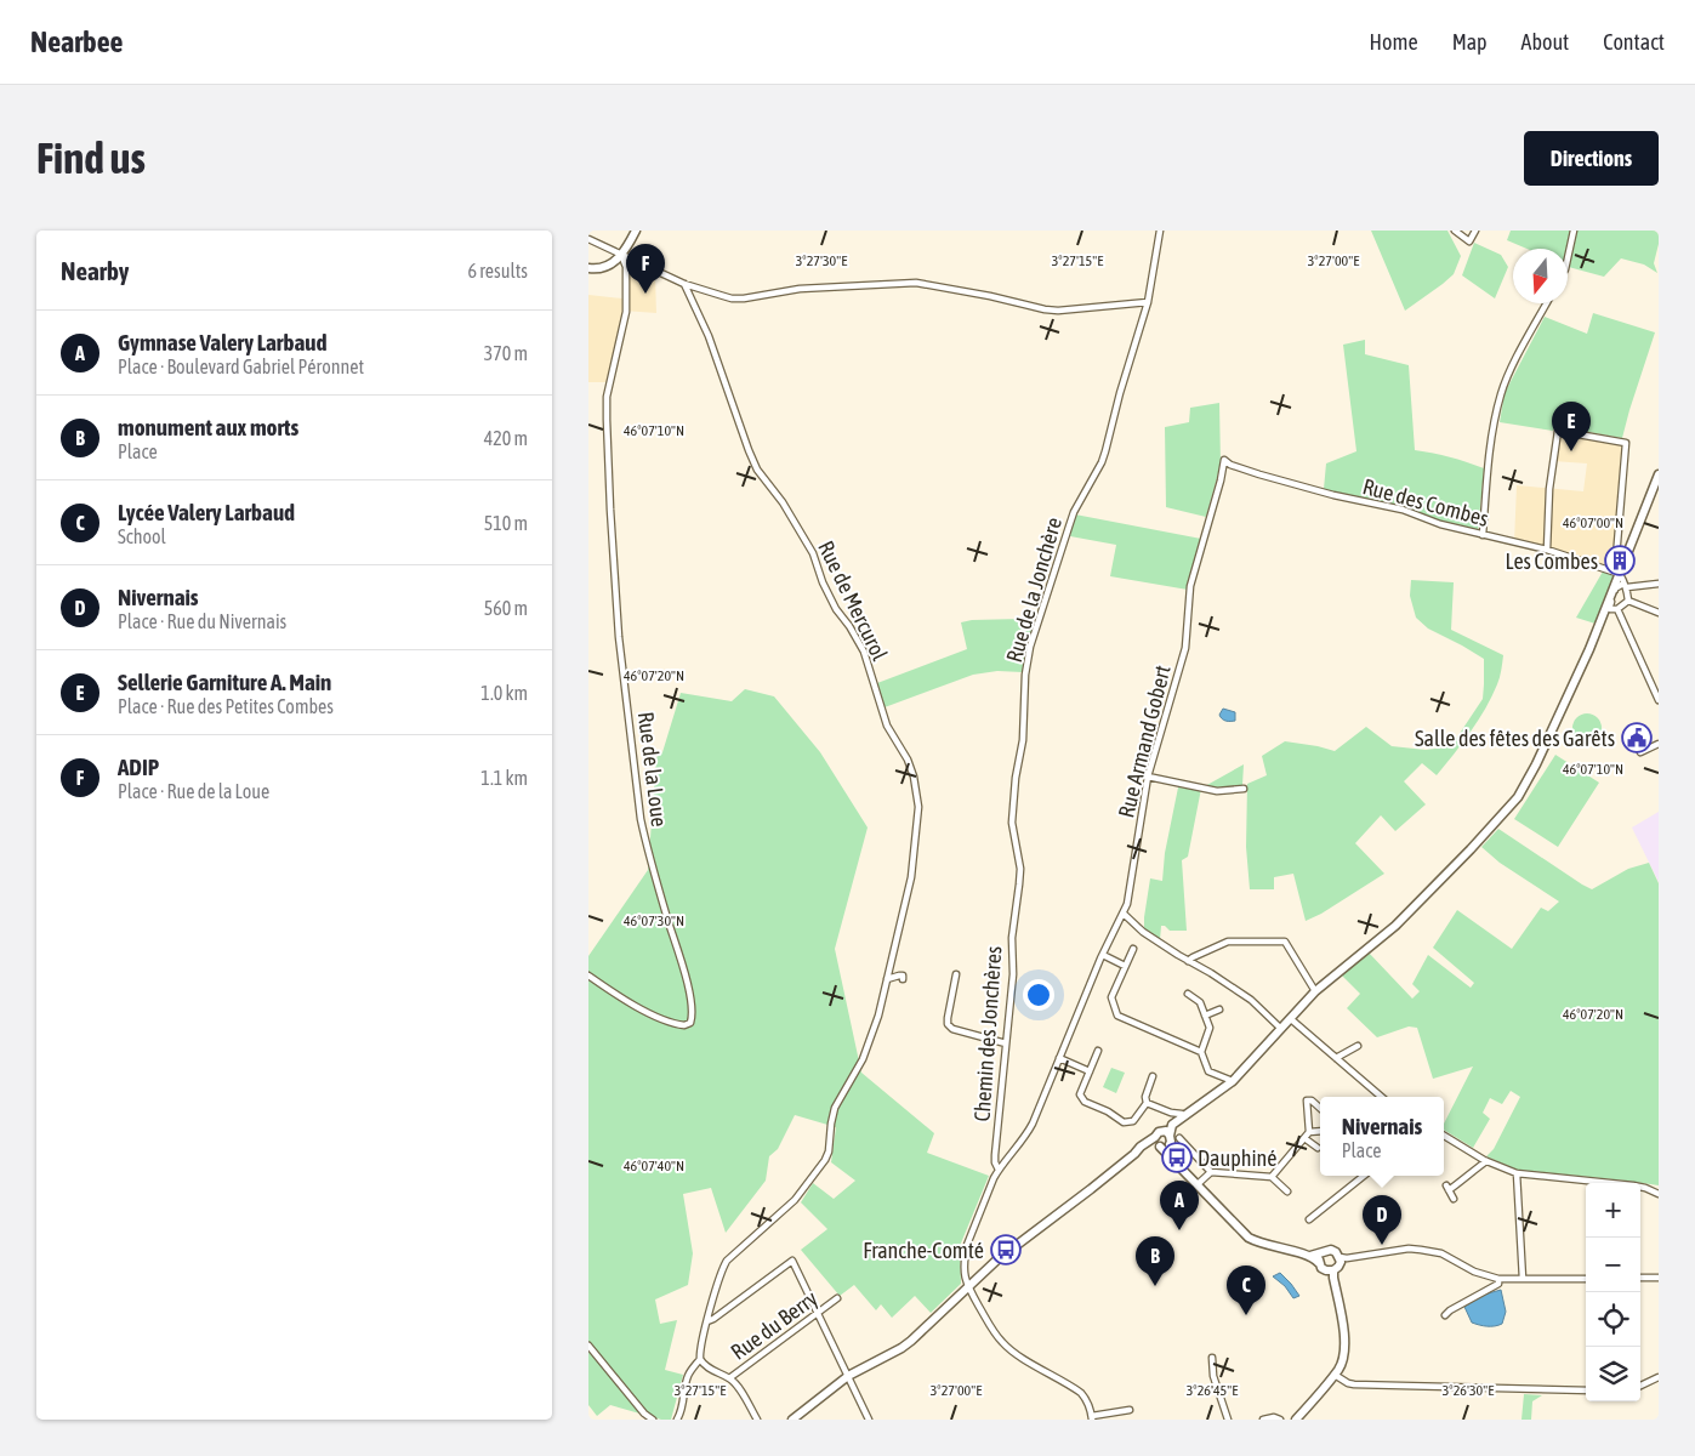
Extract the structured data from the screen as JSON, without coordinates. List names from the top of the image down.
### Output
{
  "streets": {
    "street": [
      "Rue des Combes",
      "Rue de la Jonchère",
      "Rue de Mercurol",
      "Rue Armand Gobert",
      "Rue de la Loue",
      "Chemin des Jonchères",
      "Rue du Berry"
    ]
  },
  "crossings": [
    ["Rue des Combes", "Rue Armand Gobert"],
    ["Rue de la Jonchère", "Chemin des Jonchères"],
    ["Rue Armand Gobert", "Chemin des Jonchères"]
  ],
  "places": {
    "building": ["Les Combes"],
    "public building": ["Salle des fêtes des Garêts"],
    "bus stop": ["Dauphiné", "Franche-Comté"]
  },
  "north": "bottom",
  "page": {
    "header": "Nearbee",
    "nav": [
      "Home",
      "Map",
      "About",
      "Contact"
    ],
    "buttons": "Directions",
    "title": "Find us",
    "heading": ["Nearby", "6 results"],
    "pins": [
      "F",
      "E",
      "A",
      "D",
      "B",
      "C"
    ],
    "list": [
      {
        "mark": "A",
        "name": "Gymnase Valery Larbaud",
        "note": "Place · Boulevard Gabriel Péronnet",
        "value": "370 m"
      },
      {
        "mark": "B",
        "name": "monument aux morts",
        "note": "Place",
        "value": "420 m"
      },
      {
        "mark": "C",
        "name": "Lycée Valery Larbaud",
        "note": "School",
        "value": "510 m"
      },
      {
        "mark": "D",
        "name": "Nivernais",
        "note": "Place · Rue du Nivernais",
        "value": "560 m"
      },
      {
        "mark": "E",
        "name": "Sellerie Garniture A. Main",
        "note": "Place · Rue des Petites Combes",
        "value": "1.0 km"
      },
      {
        "mark": "F",
        "name": "ADIP",
        "note": "Place · Rue de la Loue",
        "value": "1.1 km"
      }
    ],
    "popup": ["Nivernais", "Place"],
    "map_buttons": ["+", "−"]
  },
  "coordinates": [
    "3°27'30\"E",
    "3°27'15\"E",
    "3°27'00\"E",
    "46°07'10\"N",
    "46°07'00\"N",
    "46°07'20\"N",
    "46°07'30\"N",
    "46°07'40\"N",
    "3°26'45\"E",
    "3°26'30\"E"
  ]
}
